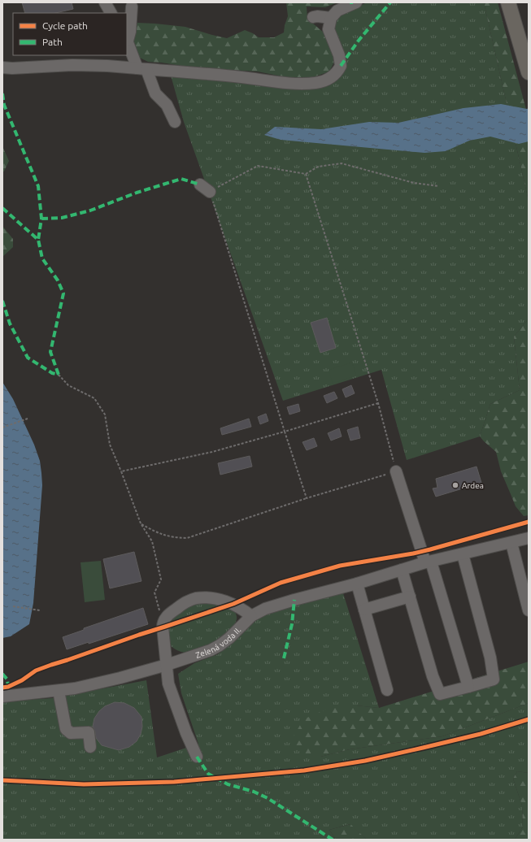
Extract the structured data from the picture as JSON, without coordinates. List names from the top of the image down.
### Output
{
  "streets": {
    "lane": ["Zelená voda II."]
  },
  "places": ["Ardea"],
  "legend": ["Cycle path", "Path"]
}
